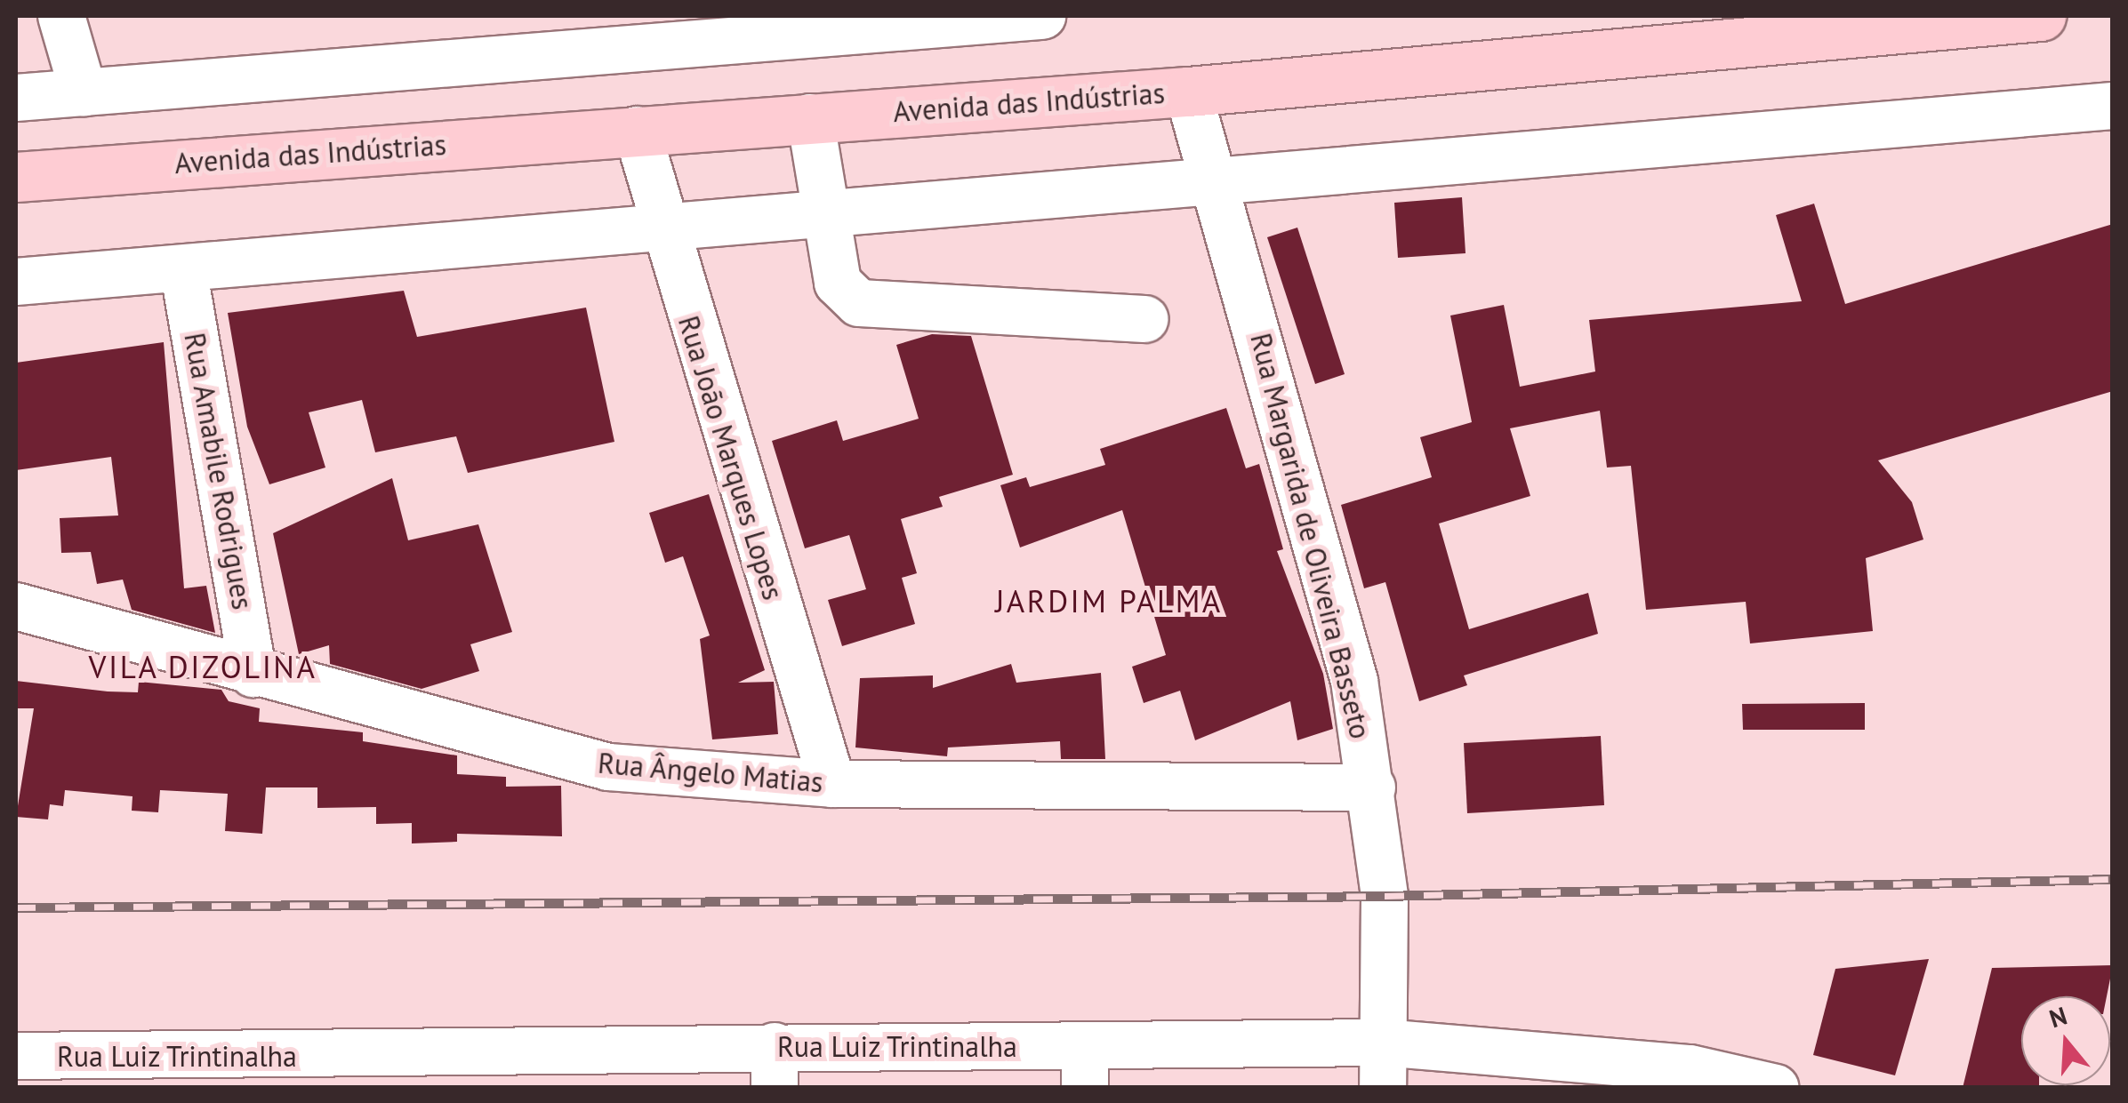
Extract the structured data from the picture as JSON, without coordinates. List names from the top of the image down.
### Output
{
  "streets": {
    "main road": ["Avenida das Indústrias"],
    "street": [
      "Rua João Marques Lopes",
      "Rua Amabile Rodrigues",
      "Rua Margarida de Oliveira Basseto",
      "Rua Ângelo Matias",
      "Rua Luiz Trintinalha"
    ]
  },
  "crossings": [
    ["Avenida das Indústrias", "Rua João Marques Lopes"],
    ["Avenida das Indústrias", "Rua Margarida de Oliveira Basseto"],
    ["Rua João Marques Lopes", "Rua Ângelo Matias"],
    ["Rua Amabile Rodrigues", "Rua Ângelo Matias"],
    ["Rua Margarida de Oliveira Basseto", "Rua Ângelo Matias"],
    ["Rua Margarida de Oliveira Basseto", "Rua Luiz Trintinalha"]
  ],
  "districts": ["JARDIM PALMA", "VILA DIZOLINA"],
  "north": "top"
}
